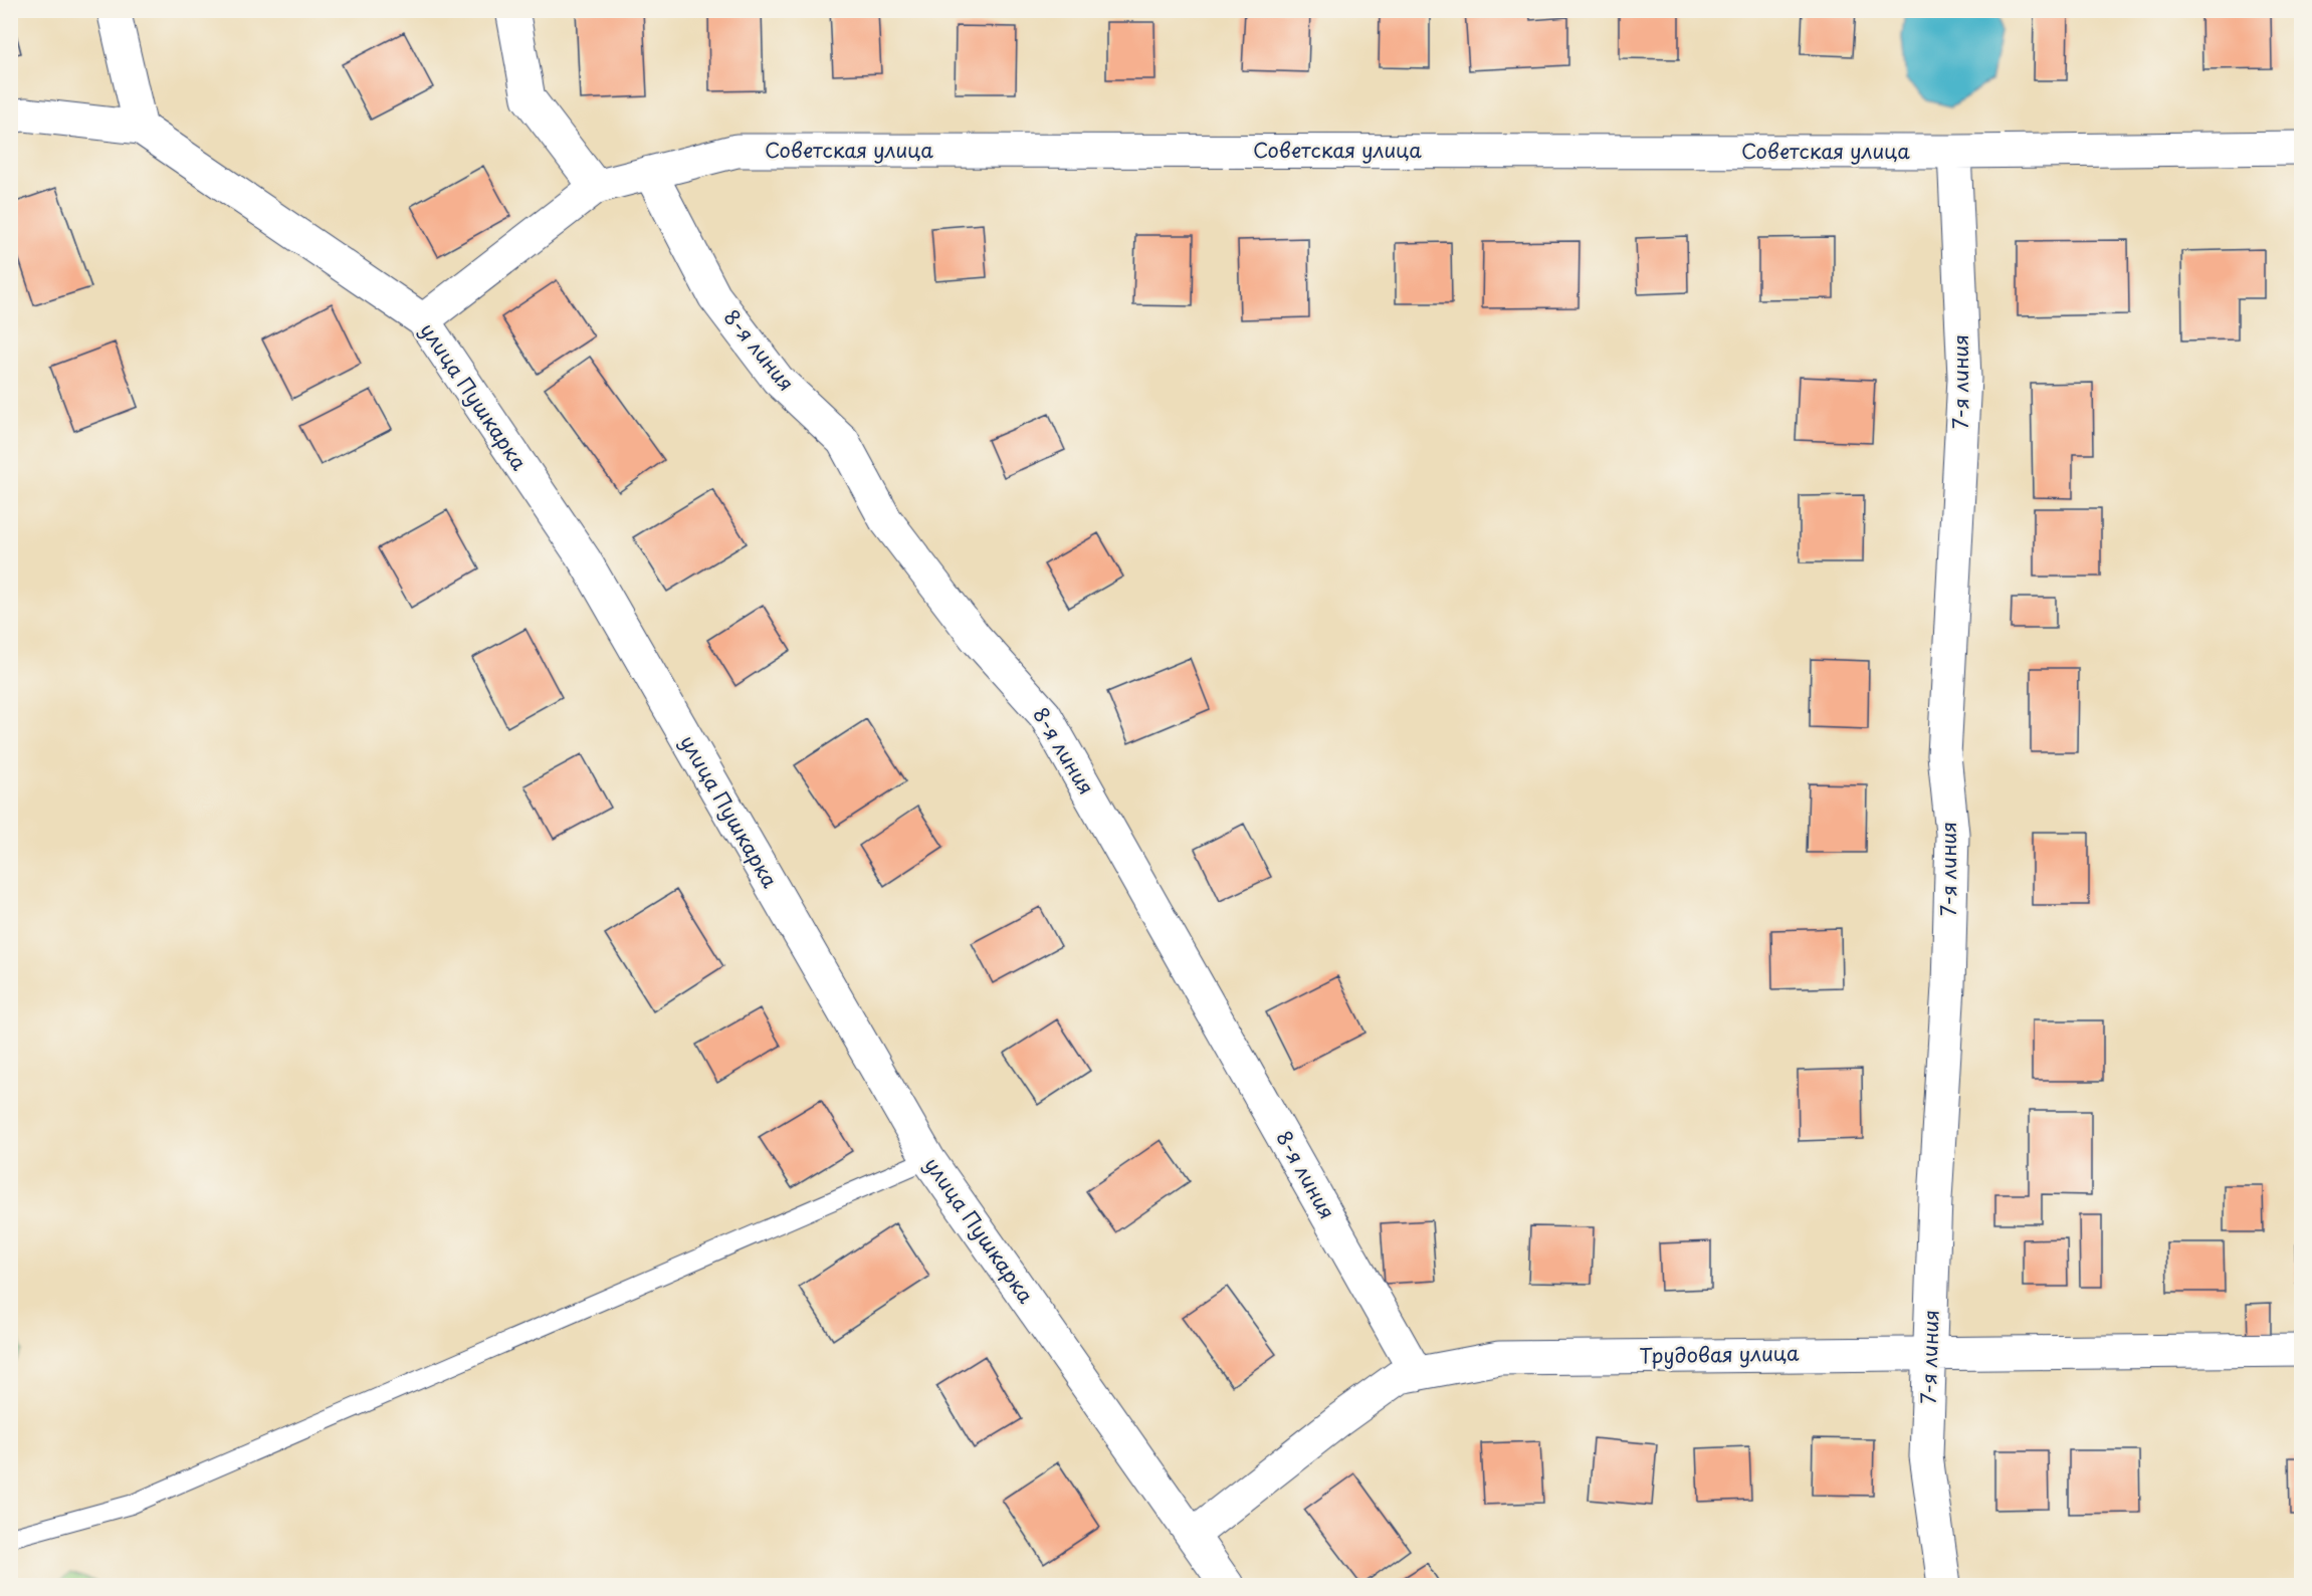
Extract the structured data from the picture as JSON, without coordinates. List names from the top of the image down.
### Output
{
  "streets": {
    "street": [
      "Советская улица",
      "8-я линия",
      "7-я линия",
      "улица Пушкарка",
      "Трудовая улица"
    ]
  },
  "crossings": [
    ["Советская улица", "8-я линия"],
    ["Советская улица", "7-я линия"],
    ["Советская улица", "улица Пушкарка"],
    ["8-я линия", "Трудовая улица"],
    ["7-я линия", "Трудовая улица"],
    ["улица Пушкарка", "Трудовая улица"]
  ]
}
